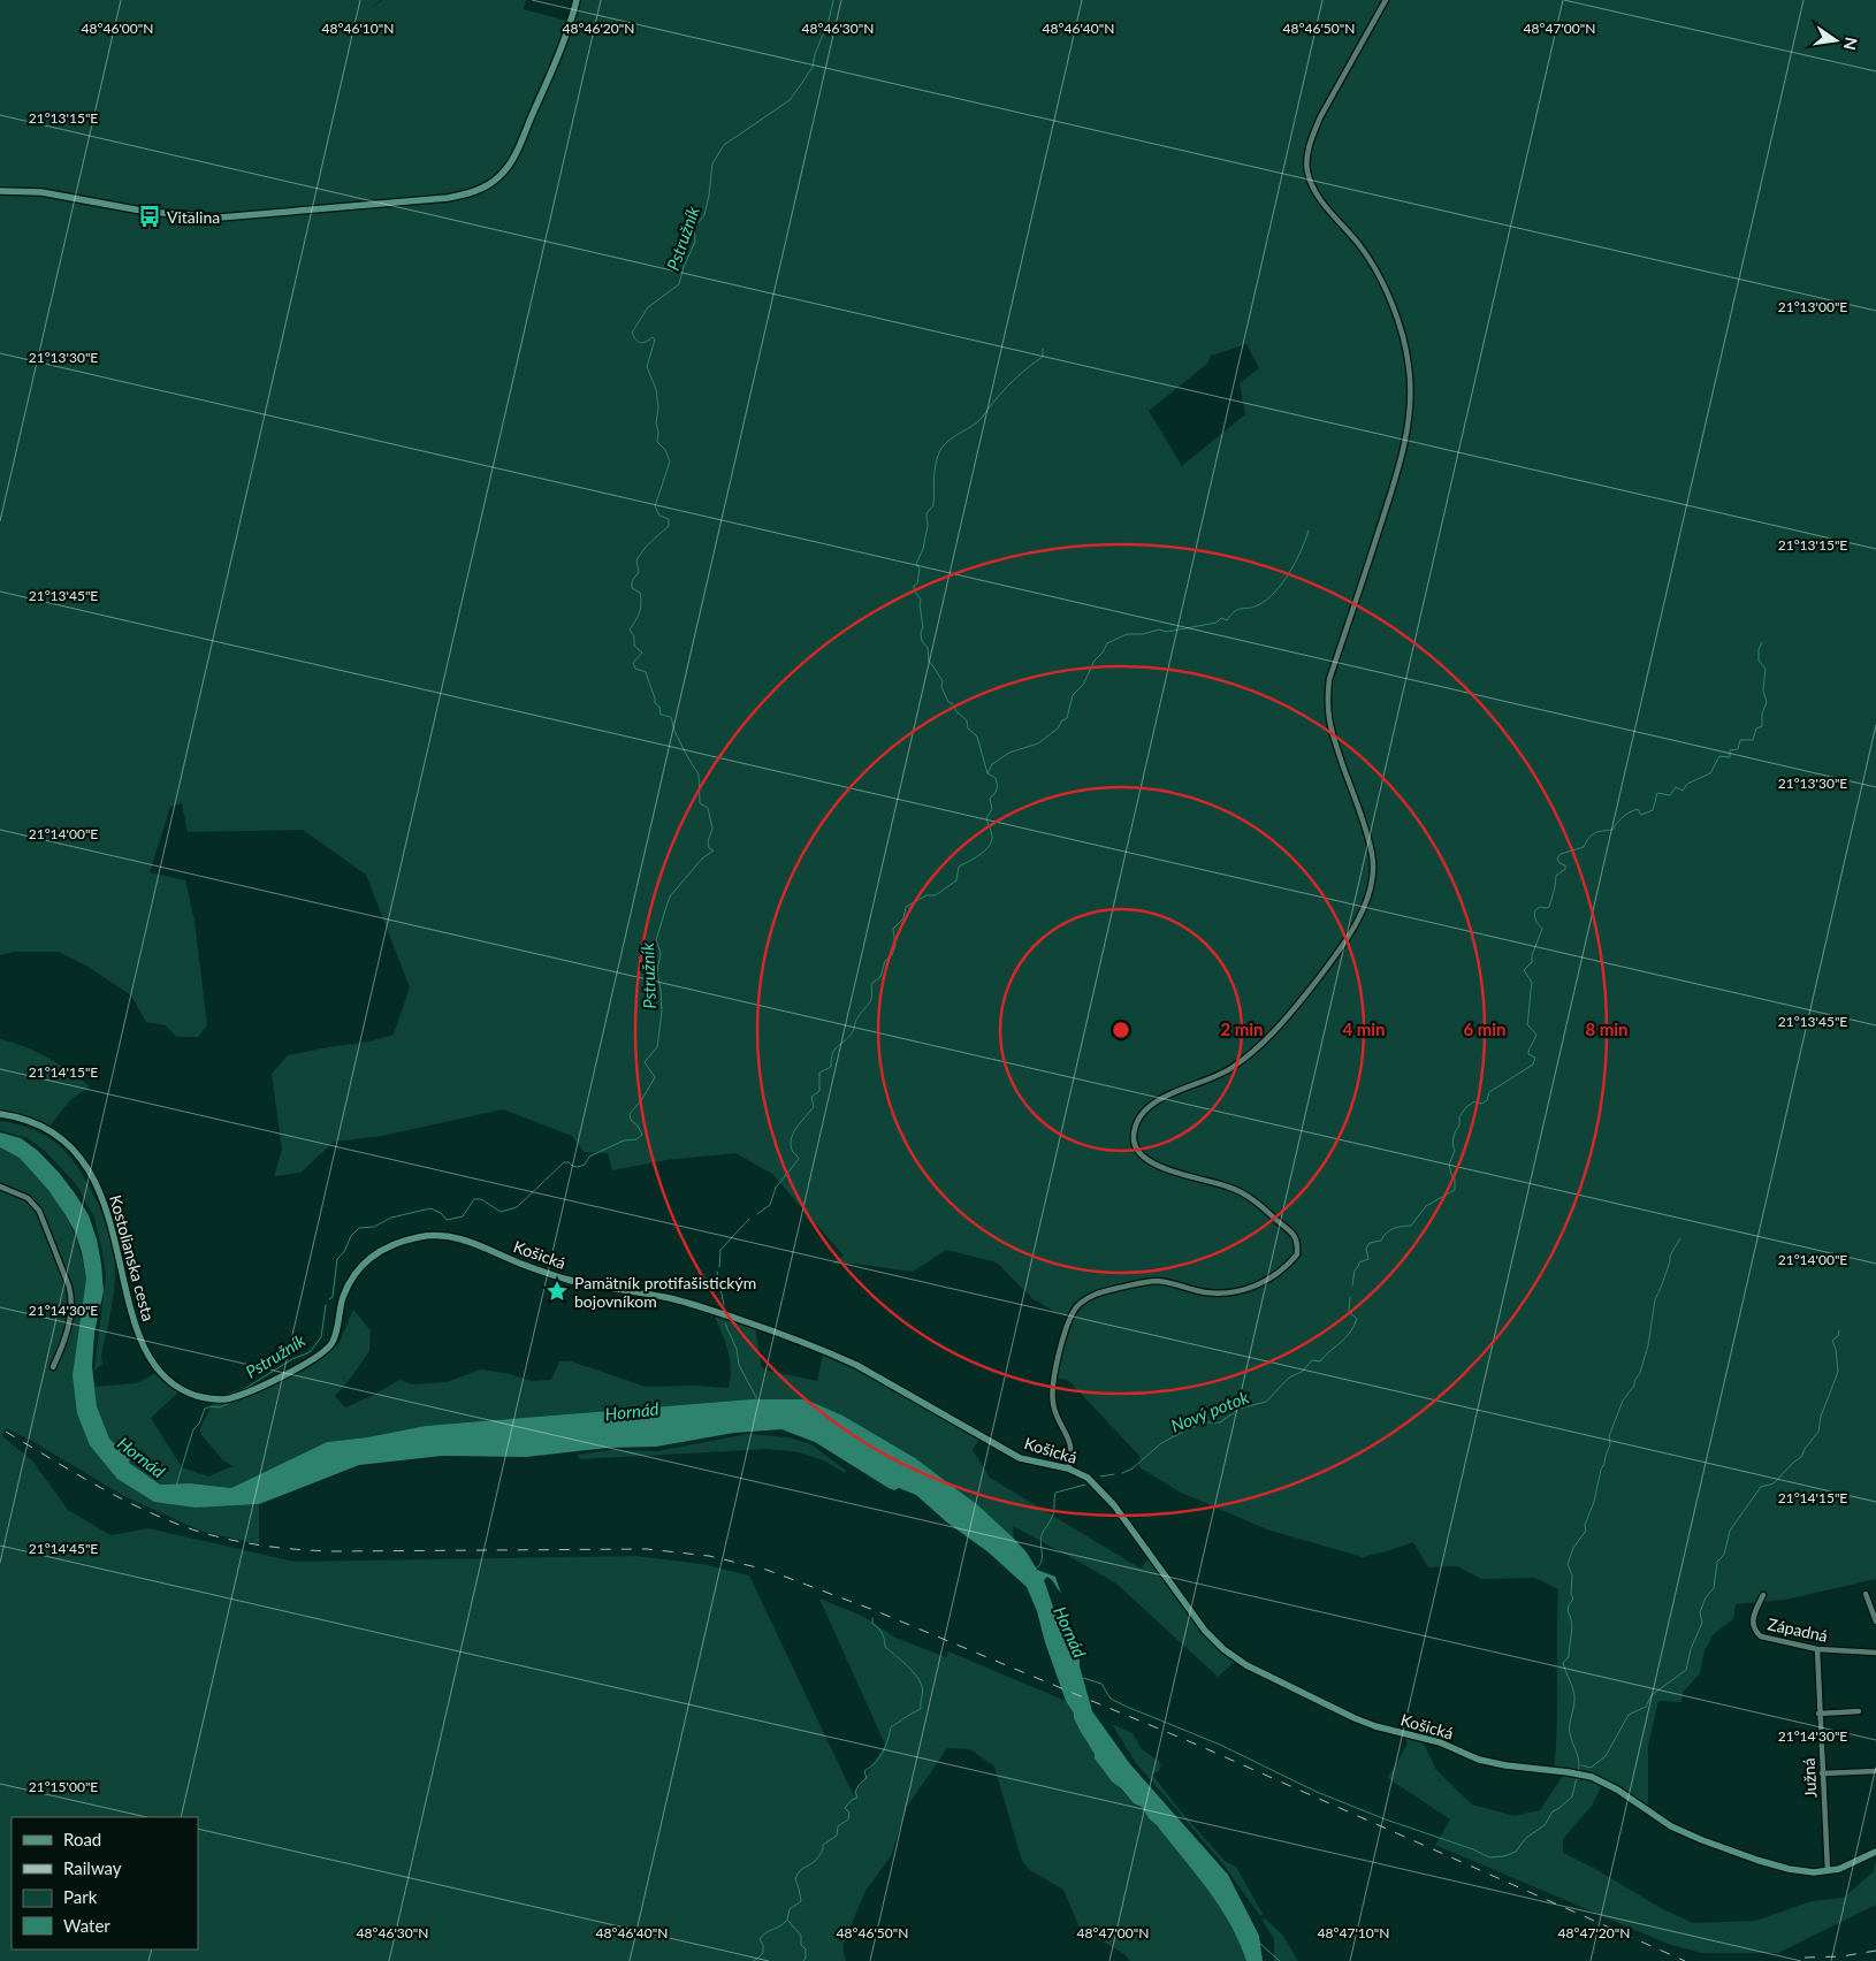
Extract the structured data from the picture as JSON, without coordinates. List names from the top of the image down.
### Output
{
  "streets": {
    "street": [
      "Košická",
      "Kostolianska cesta",
      "Západná",
      "Južná"
    ]
  },
  "crossings": [
    ["Košická", "Kostolianska cesta"],
    ["Košická", "Južná"],
    ["Západná", "Južná"]
  ],
  "water": ["Pstružník", "Hornád", "Nový potok"],
  "places": {
    "bus stop": ["Vitalina"],
    "place": ["Pamätník protifašistickým bojovníkom"]
  },
  "legend": [
    "Road",
    "Railway",
    "Park",
    "Water"
  ],
  "north": "right",
  "coordinates": [
    "48°46'00\"N",
    "48°46'10\"N",
    "48°46'20\"N",
    "48°46'30\"N",
    "48°46'40\"N",
    "48°46'50\"N",
    "48°47'00\"N",
    "21°13'15\"E",
    "21°13'00\"E",
    "21°13'30\"E",
    "21°13'45\"E",
    "21°14'00\"E",
    "21°14'15\"E",
    "21°14'30\"E",
    "21°14'45\"E",
    "21°15'00\"E",
    "48°47'10\"N",
    "48°47'20\"N"
  ],
  "rings": [
    "2 min",
    "4 min",
    "6 min",
    "8 min"
  ]
}
